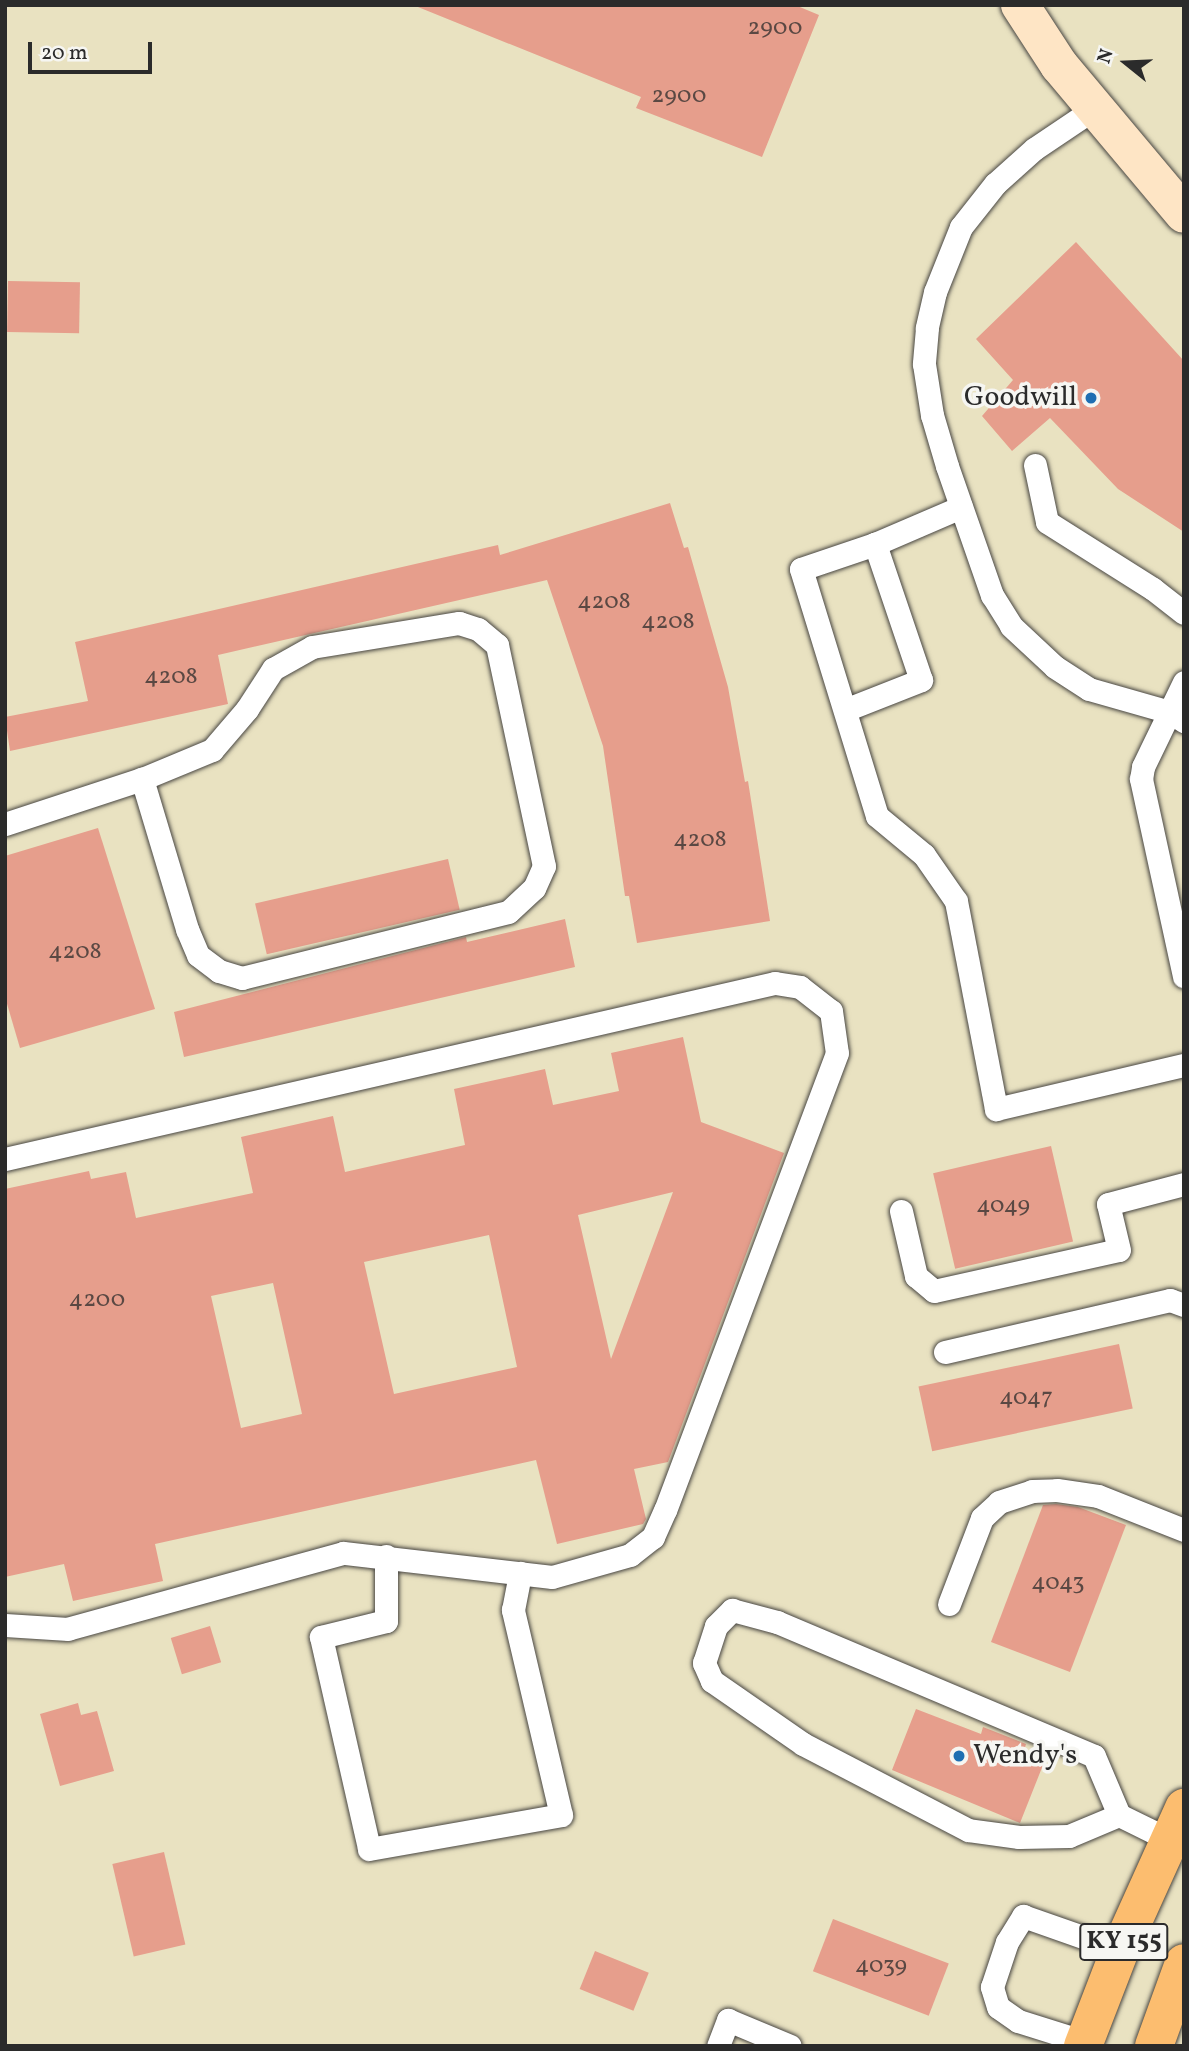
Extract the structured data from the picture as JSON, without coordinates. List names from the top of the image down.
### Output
{
  "streets": {
    "main road": ["KY 155"]
  },
  "places": ["Goodwill", "Wendy's"],
  "house_numbers": [
    "2900",
    "2900",
    "4208",
    "4208",
    "4208",
    "4208",
    "4208",
    "4049",
    "4200",
    "4047",
    "4043",
    "4039"
  ],
  "scale_bar": "20 m",
  "north": "left"
}
